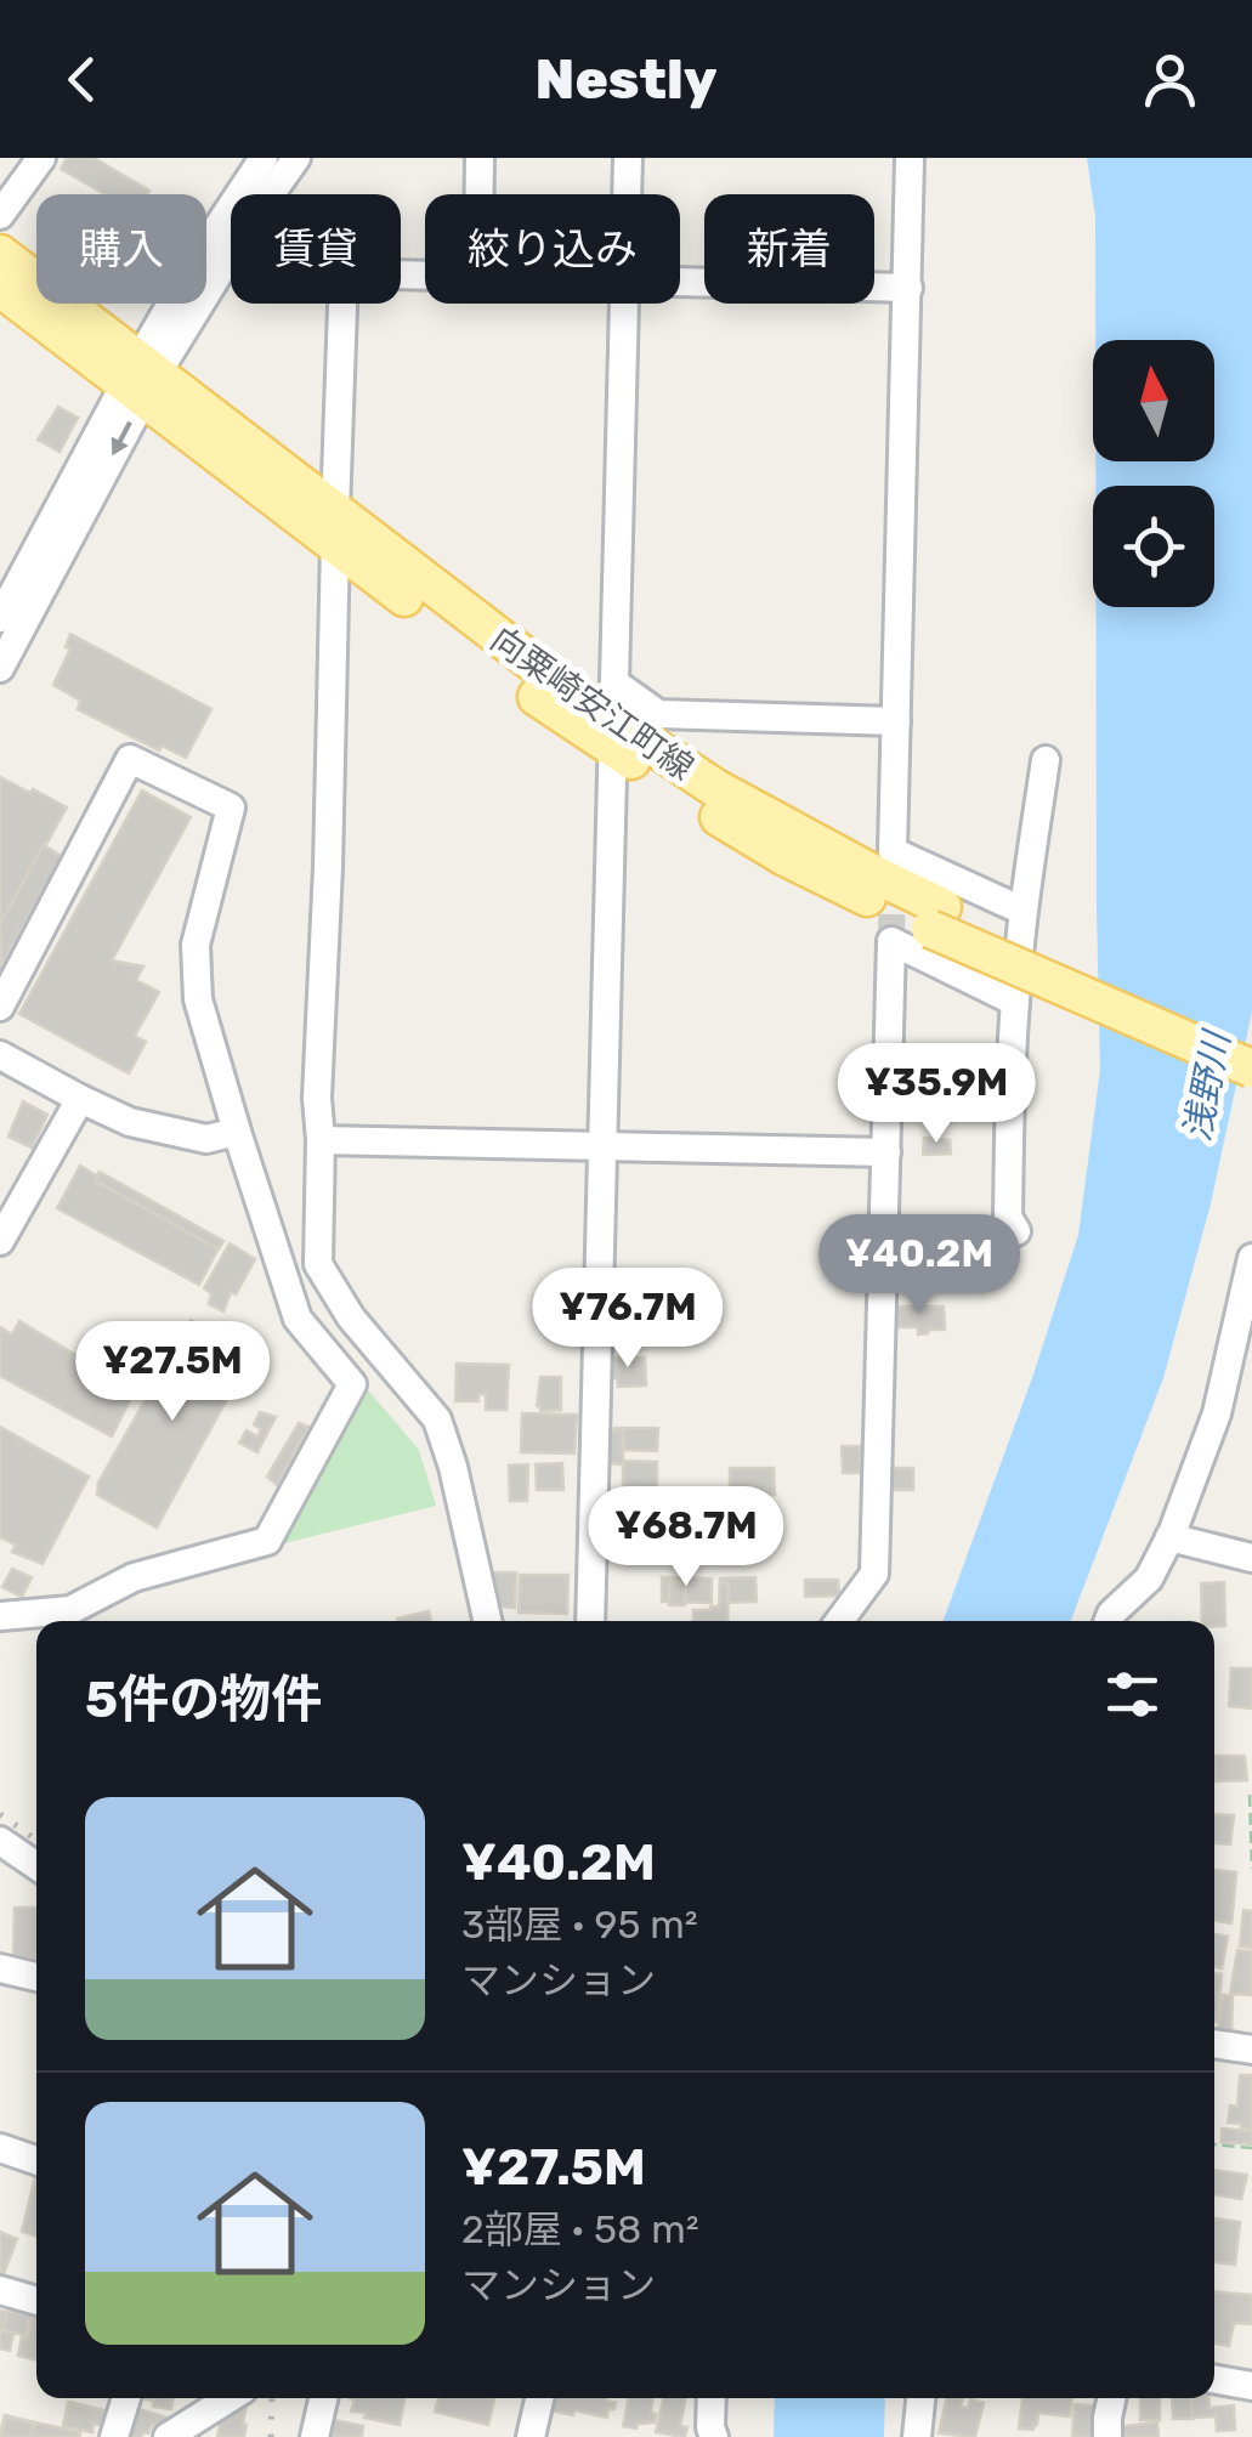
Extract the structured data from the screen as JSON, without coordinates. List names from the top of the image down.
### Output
{
  "streets": {
    "main road": ["向粟崎安江町線"]
  },
  "water": ["浅野川"],
  "north": "top",
  "page": {
    "header": "Nestly",
    "chip": [
      "購入",
      "賃貸",
      "絞り込み",
      "新着"
    ],
    "price": [
      "¥35.9M",
      "¥40.2M",
      "¥76.7M",
      "¥27.5M",
      "¥68.7M"
    ],
    "heading": "5件の物件",
    "list": [
      {
        "name": "¥40.2M",
        "note": "3部屋 · 95 m² · マンション"
      },
      {
        "name": "¥27.5M",
        "note": "2部屋 · 58 m² · マンション"
      }
    ]
  }
}
